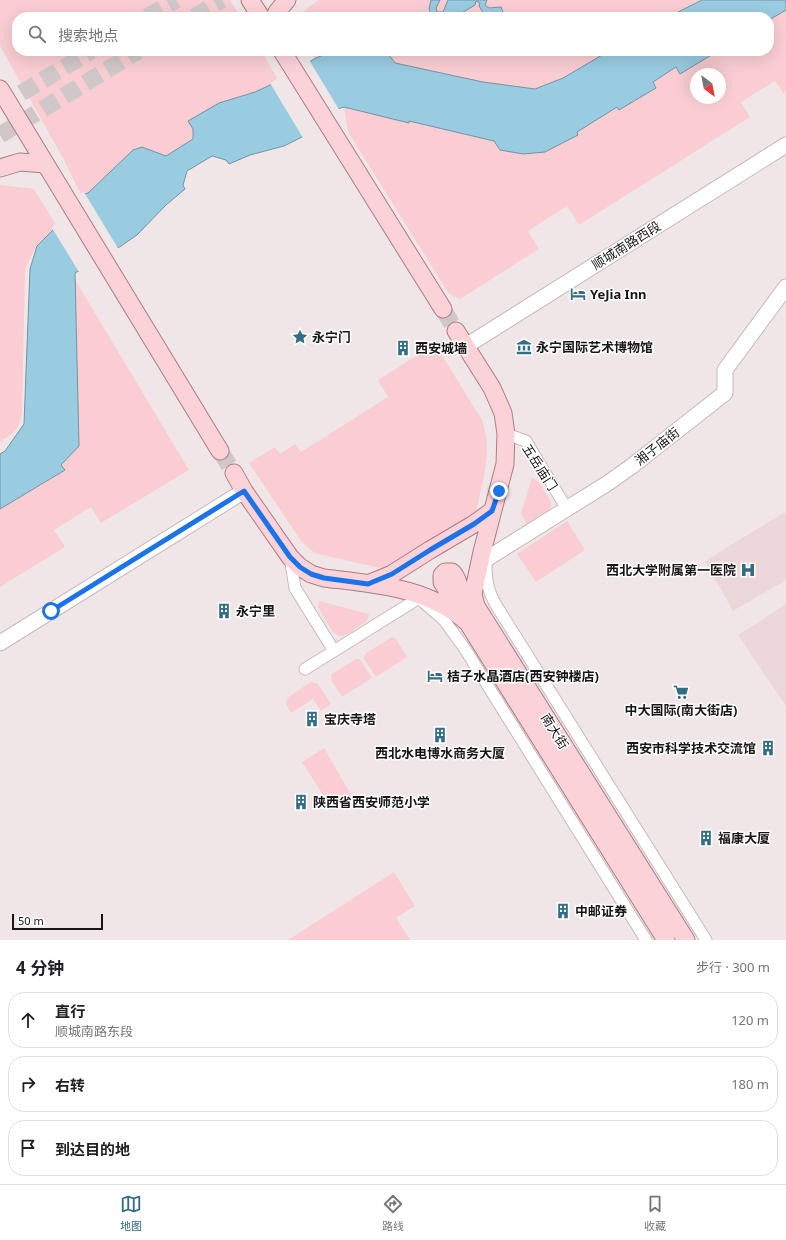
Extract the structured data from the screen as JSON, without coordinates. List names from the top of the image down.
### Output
{
  "streets": {
    "main road": ["南大街"],
    "street": ["顺城南路西段", "湘子庙街", "五岳庙门"]
  },
  "crossings": [
    ["顺城南路西段", "南大街"],
    ["湘子庙街", "五岳庙门"],
    ["湘子庙街", "南大街"],
    ["五岳庙门", "南大街"]
  ],
  "places": {
    "hotel": ["YeJia Inn", "桔子水晶酒店(西安钟楼店)"],
    "place": ["永宁门"],
    "museum": ["永宁国际艺术博物馆"],
    "building": [
      "西安城墙",
      "永宁里",
      "宝庆寺塔",
      "西北水电博水商务大厦",
      "西安市科学技术交流馆",
      "陕西省西安师范小学",
      "福康大厦",
      "中邮证券"
    ],
    "hospital": ["西北大学附属第一医院"],
    "supermarket": ["中大国际(南大街店)"]
  },
  "scale_bar": "50 m",
  "north": "bottom right",
  "page": {
    "search": "搜索地点",
    "scale": "50 m",
    "heading": ["4 分钟", "步行 · 300 m"],
    "list": [
      ["直行", "顺城南路东段", "120 m"],
      ["右转", "180 m"],
      "到达目的地"
    ],
    "nav": ["地图", "路线", "收藏"]
  }
}
